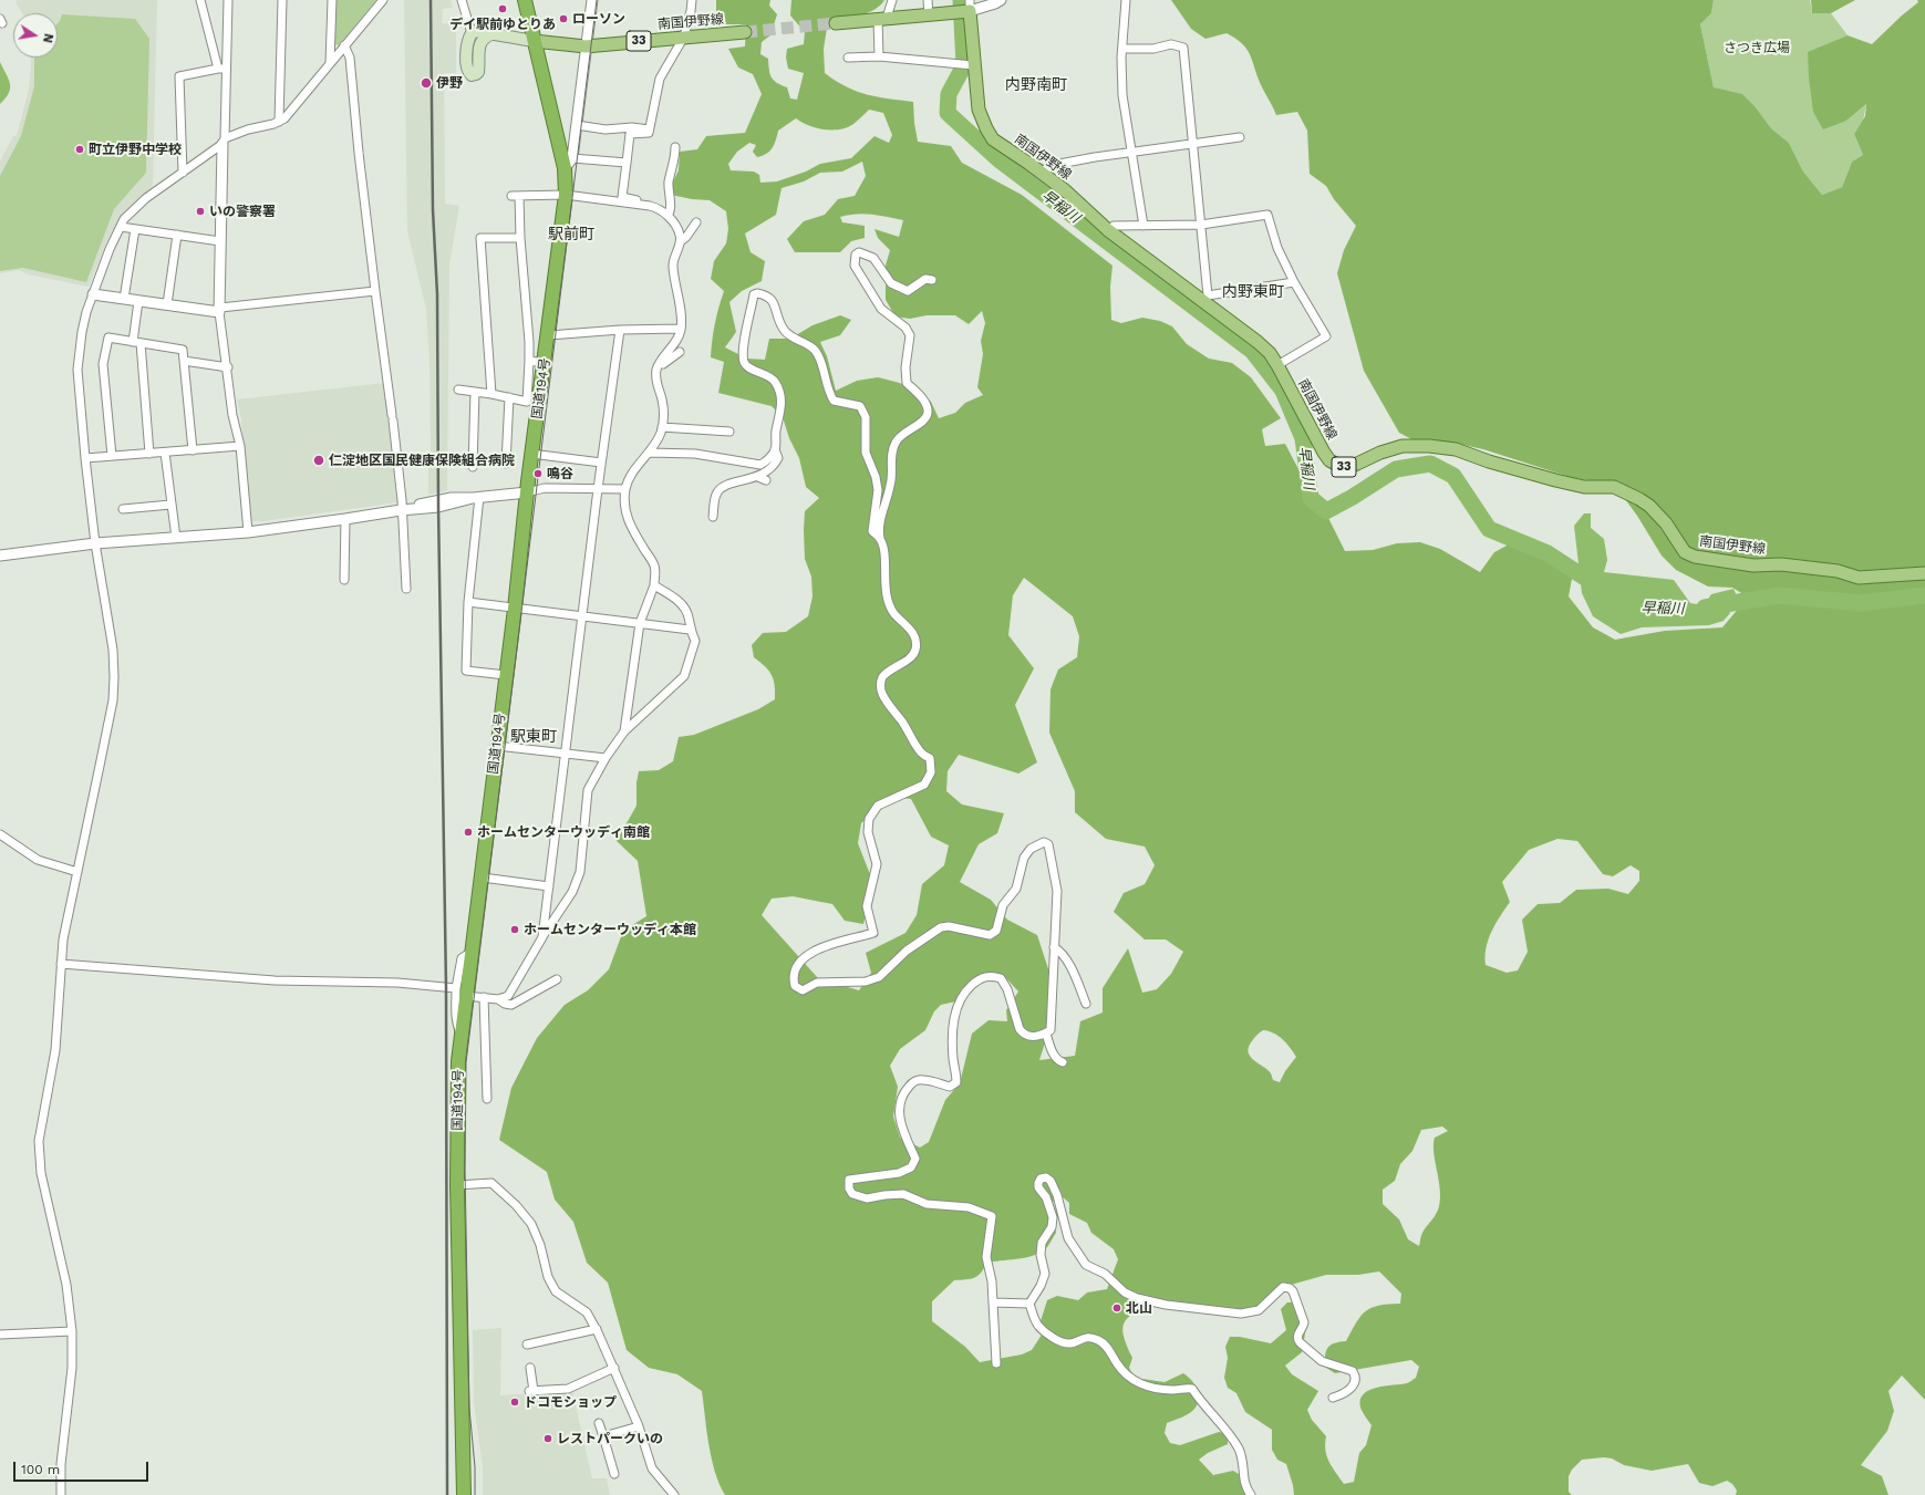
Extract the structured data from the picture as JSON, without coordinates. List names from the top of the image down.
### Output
{
  "streets": {
    "highway": ["国道194号"],
    "main road": ["南国伊野線", "33"]
  },
  "crossings": [
    ["南国伊野線", "国道194号"]
  ],
  "districts": [
    "内野南町",
    "駅前町",
    "内野東町",
    "駅東町"
  ],
  "water": ["早稲川"],
  "parks": ["さつき広場"],
  "places": [
    "デイ駅前ゆとりあ",
    "ローソン",
    "伊野",
    "町立伊野中学校",
    "いの警察署",
    "仁淀地区国民健康保険組合病院",
    "鳴谷",
    "ホームセンターウッディ南館",
    "ホームセンターウッディ本館",
    "北山",
    "ドコモショップ",
    "レストパークいの"
  ],
  "scale_bar": "100 m",
  "north": "right"
}
